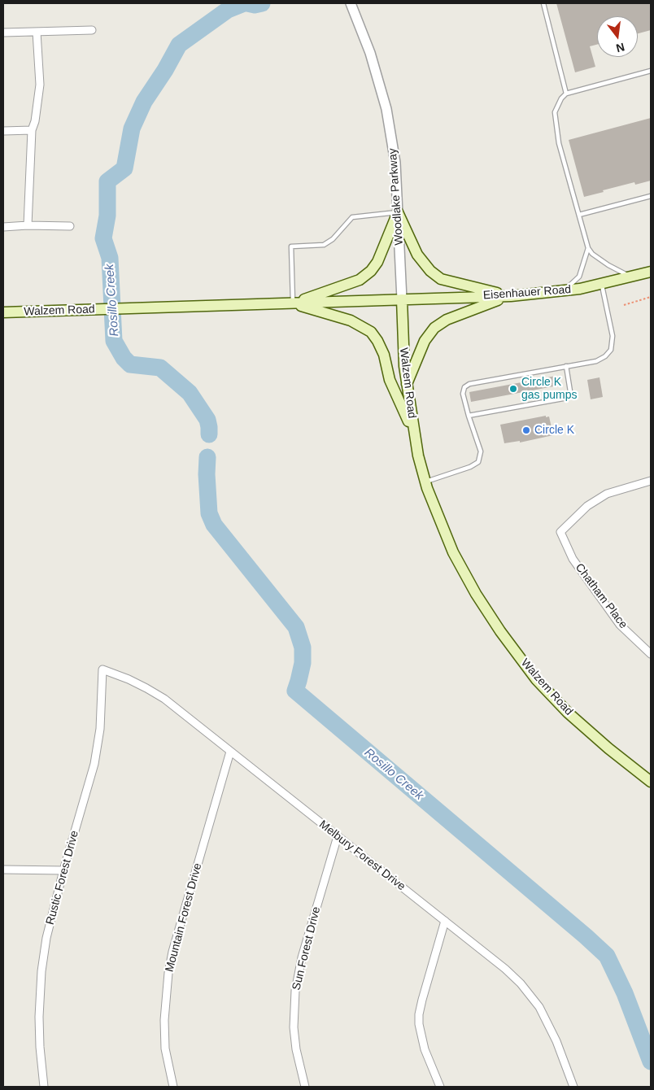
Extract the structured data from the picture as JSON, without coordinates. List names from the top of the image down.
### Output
{
  "streets": {
    "main road": ["Eisenhauer Road", "Walzem Road"],
    "street": [
      "Woodlake Parkway",
      "Chatham Place",
      "Melbury Forest Drive",
      "Rustic Forest Drive",
      "Mountain Forest Drive",
      "Sun Forest Drive"
    ]
  },
  "crossings": [
    ["Woodlake Parkway", "Eisenhauer Road"],
    ["Woodlake Parkway", "Walzem Road"],
    ["Eisenhauer Road", "Walzem Road"],
    ["Melbury Forest Drive", "Rustic Forest Drive"],
    ["Melbury Forest Drive", "Mountain Forest Drive"],
    ["Melbury Forest Drive", "Sun Forest Drive"]
  ],
  "water": ["Rosillo Creek"],
  "places": ["Circle K gas pumps", "Circle K"],
  "north": "bottom"
}
